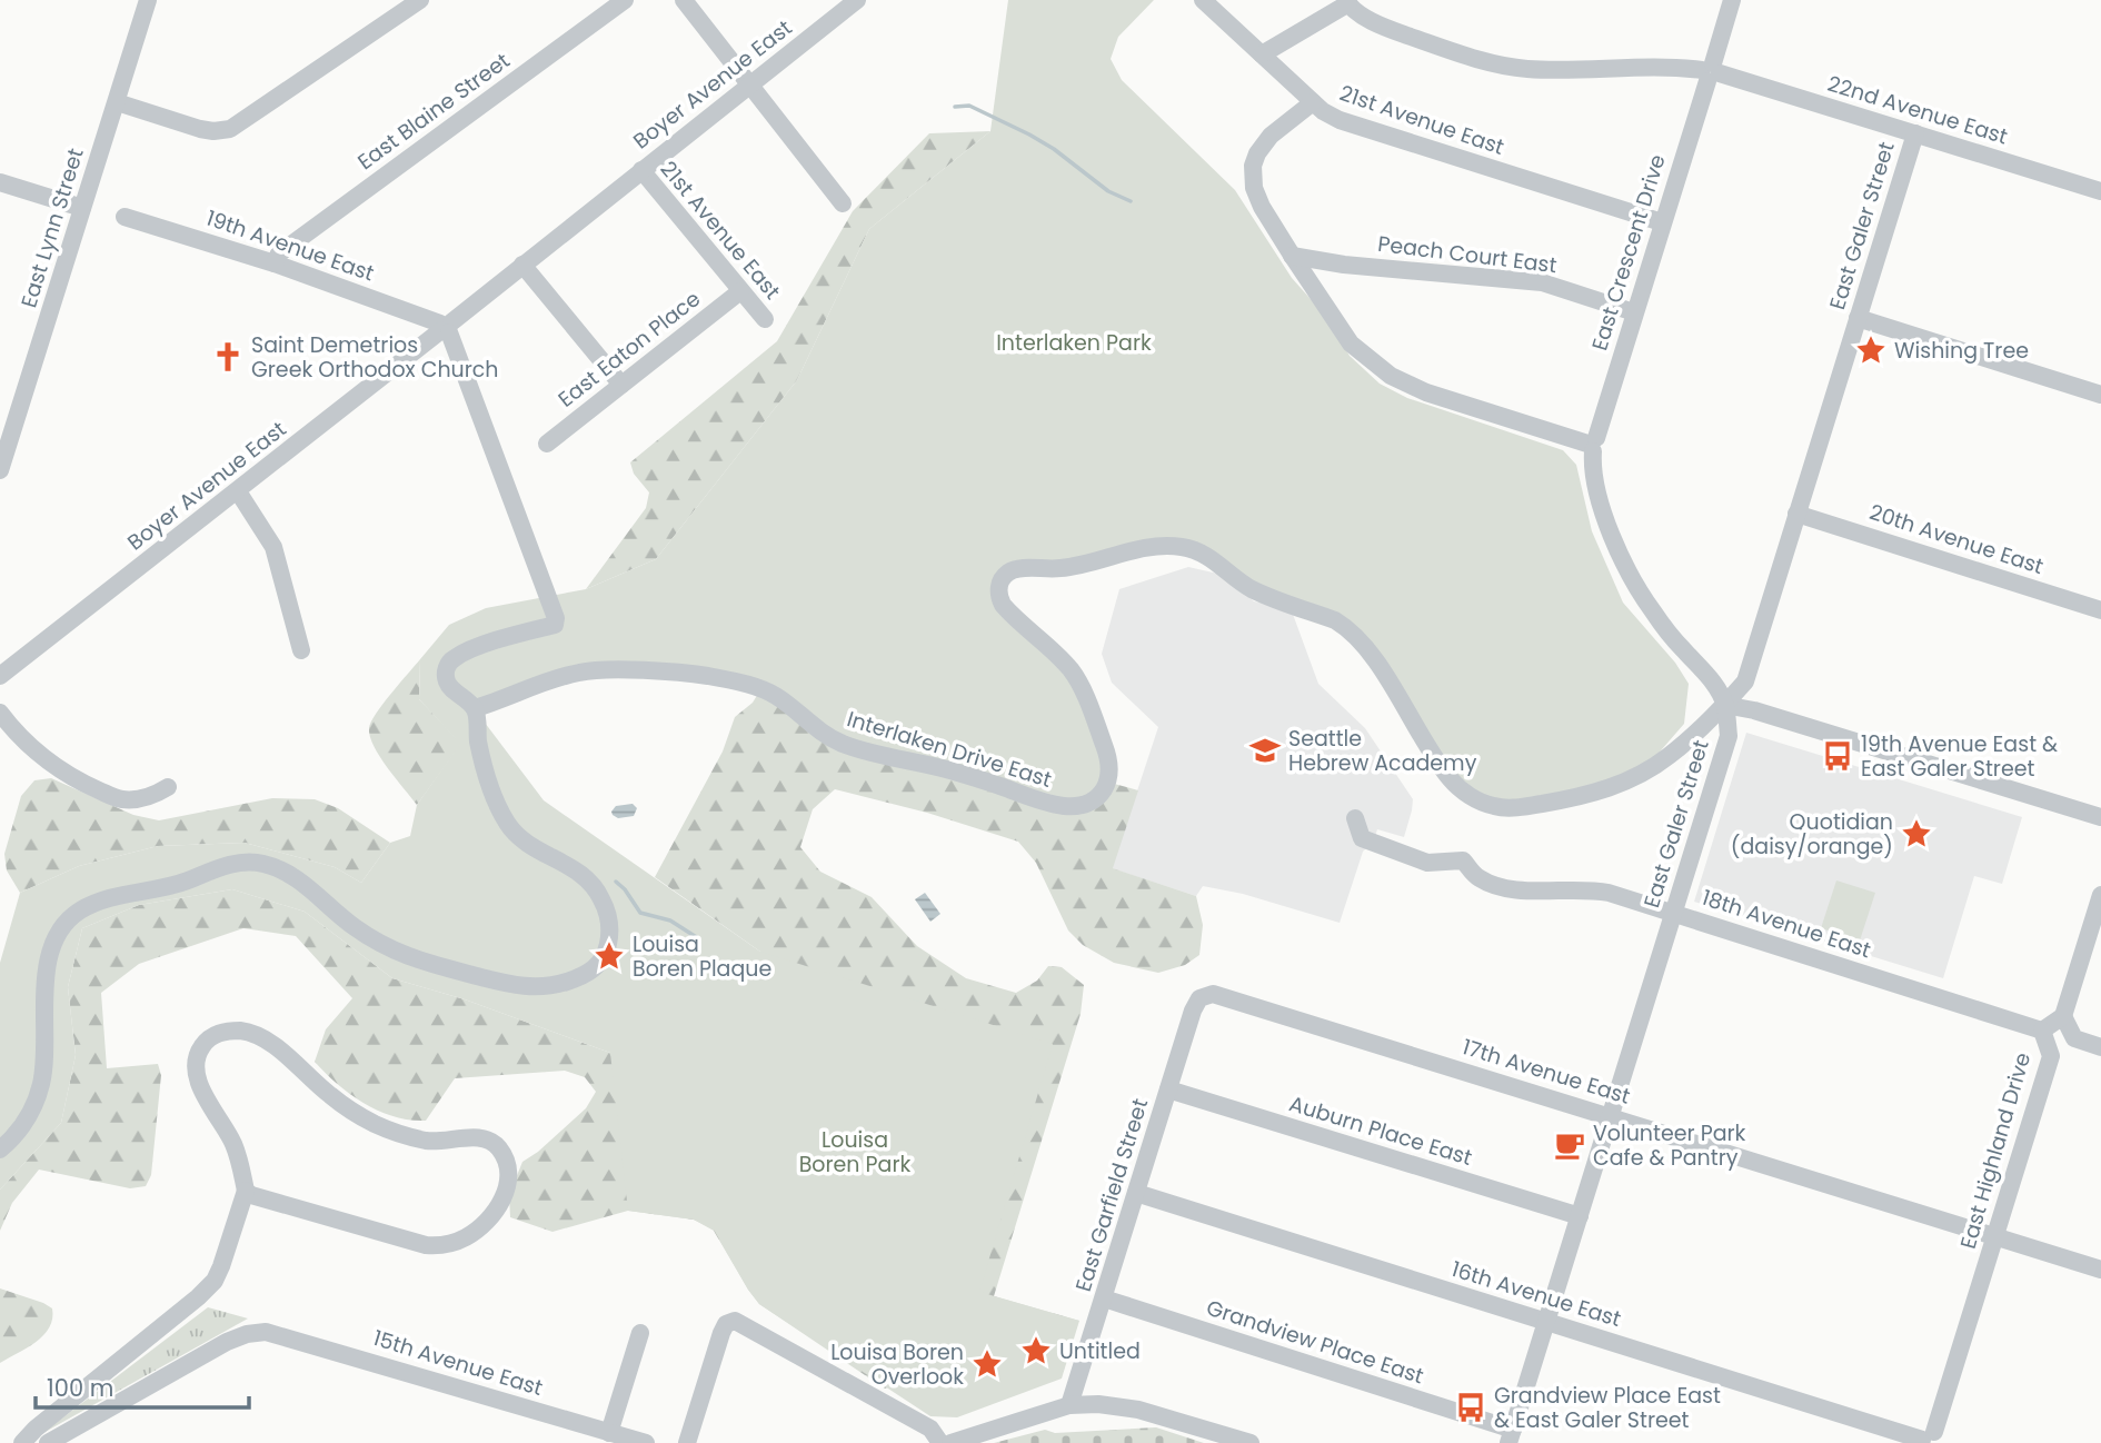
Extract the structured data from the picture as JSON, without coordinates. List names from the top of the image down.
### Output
{
  "streets": {
    "street": [
      "Boyer Avenue East",
      "22nd Avenue East",
      "East Blaine Street",
      "21st Avenue East",
      "East Galer Street",
      "East Lynn Street",
      "19th Avenue East",
      "East Crescent Drive",
      "Peach Court East",
      "East Eaton Place",
      "20th Avenue East",
      "Interlaken Drive East",
      "18th Avenue East",
      "17th Avenue East",
      "Auburn Place East",
      "East Highland Drive",
      "East Garfield Street",
      "16th Avenue East",
      "Grandview Place East",
      "15th Avenue East"
    ]
  },
  "crossings": [
    ["Boyer Avenue East", "21st Avenue East"],
    ["Boyer Avenue East", "19th Avenue East"],
    ["22nd Avenue East", "East Galer Street"],
    ["22nd Avenue East", "East Crescent Drive"],
    ["East Blaine Street", "19th Avenue East"],
    ["21st Avenue East", "East Crescent Drive"],
    ["21st Avenue East", "East Eaton Place"],
    ["East Galer Street", "East Crescent Drive"],
    ["East Galer Street", "20th Avenue East"],
    ["East Galer Street", "Interlaken Drive East"],
    ["East Galer Street", "18th Avenue East"],
    ["East Galer Street", "17th Avenue East"],
    ["East Galer Street", "Auburn Place East"],
    ["East Galer Street", "16th Avenue East"],
    ["East Galer Street", "Grandview Place East"],
    ["East Crescent Drive", "Peach Court East"],
    ["East Crescent Drive", "Interlaken Drive East"],
    ["18th Avenue East", "East Highland Drive"],
    ["17th Avenue East", "East Highland Drive"],
    ["17th Avenue East", "East Garfield Street"],
    ["Auburn Place East", "East Garfield Street"],
    ["East Highland Drive", "16th Avenue East"],
    ["East Garfield Street", "16th Avenue East"],
    ["East Garfield Street", "Grandview Place East"]
  ],
  "parks": ["Interlaken Park", "Louisa Boren Park"],
  "places": {
    "place": [
      "Wishing Tree",
      "Quotidian (daisy/orange)",
      "Louisa Boren Plaque",
      "Untitled",
      "Louisa Boren Overlook"
    ],
    "church": ["Saint Demetrios Greek Orthodox Church"],
    "school or university": ["Seattle Hebrew Academy"],
    "bus stop": ["19th Avenue East & East Galer Street", "Grandview Place East & East Galer Street"],
    "cafe": ["Volunteer Park Cafe & Pantry"]
  },
  "scale_bar": "100 m"
}
